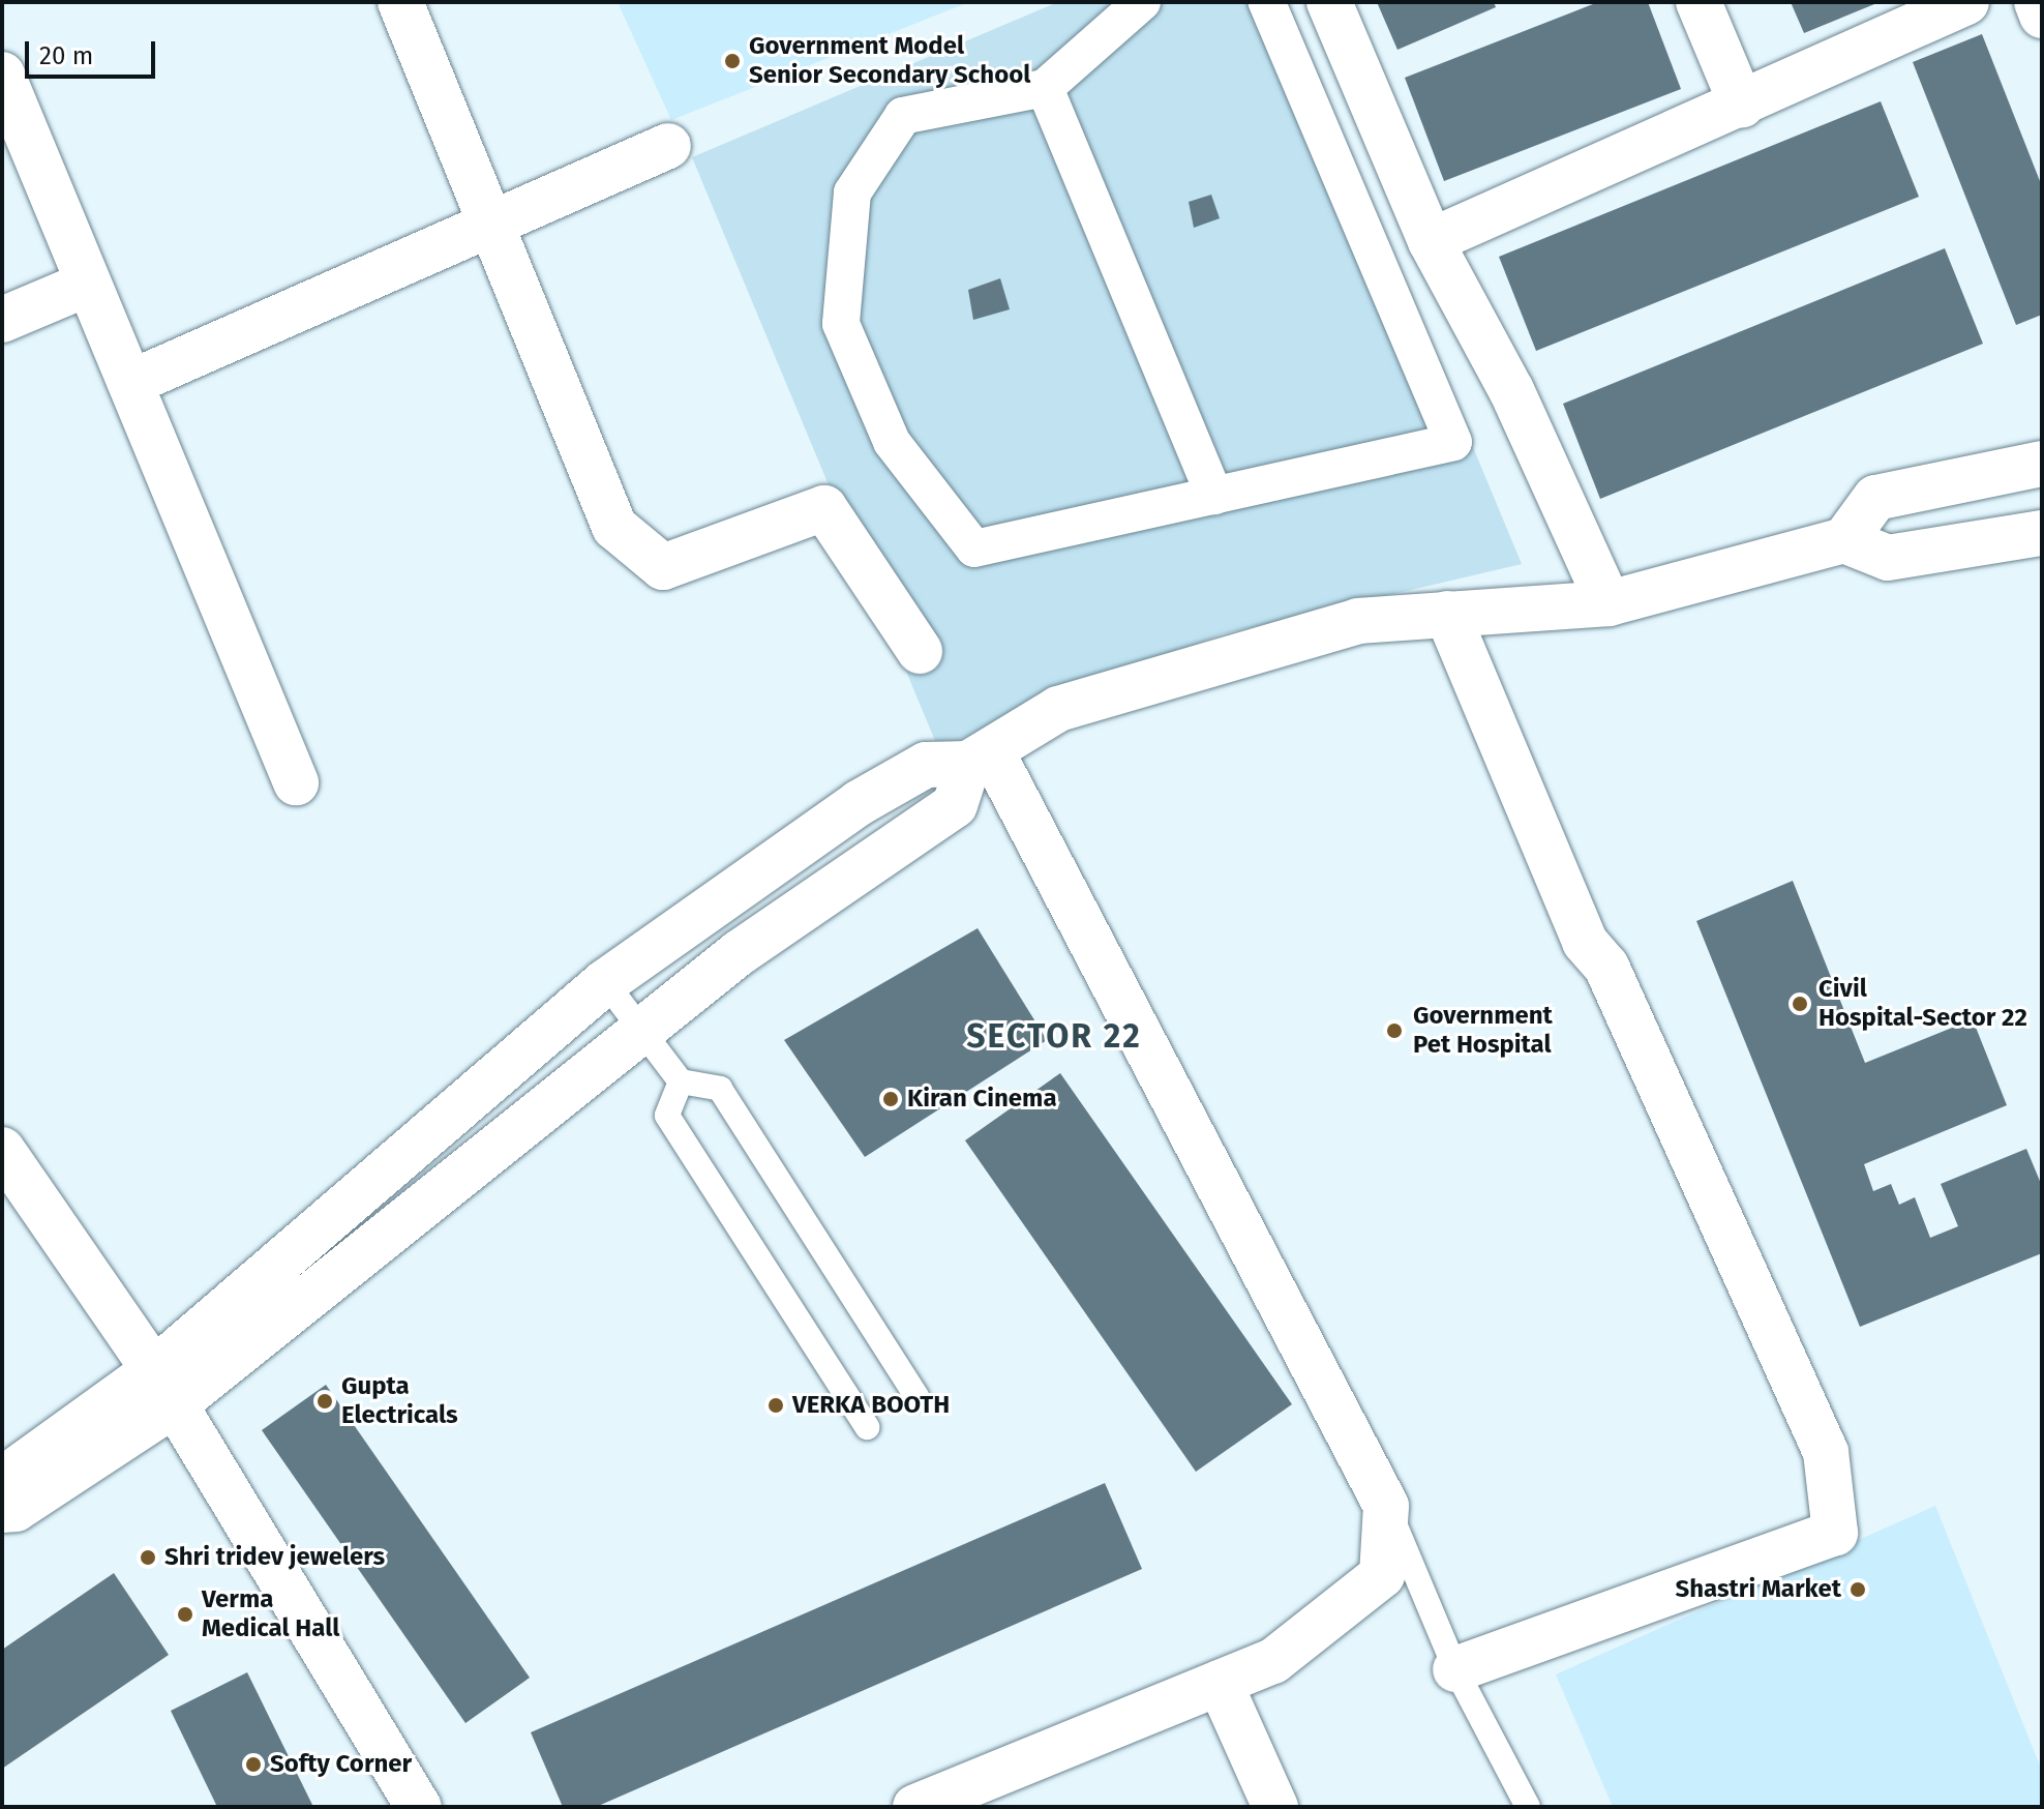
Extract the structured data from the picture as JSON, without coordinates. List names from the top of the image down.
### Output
{
  "districts": ["SECTOR 22"],
  "places": [
    "Government Model Senior Secondary School",
    "Civil Hospital-Sector 22",
    "Government Pet Hospital",
    "Kiran Cinema",
    "Gupta Electricals",
    "VERKA BOOTH",
    "Shri tridev jewelers",
    "Shastri Market",
    "Verma Medical Hall",
    "Softy Corner"
  ],
  "scale_bar": "20 m"
}
